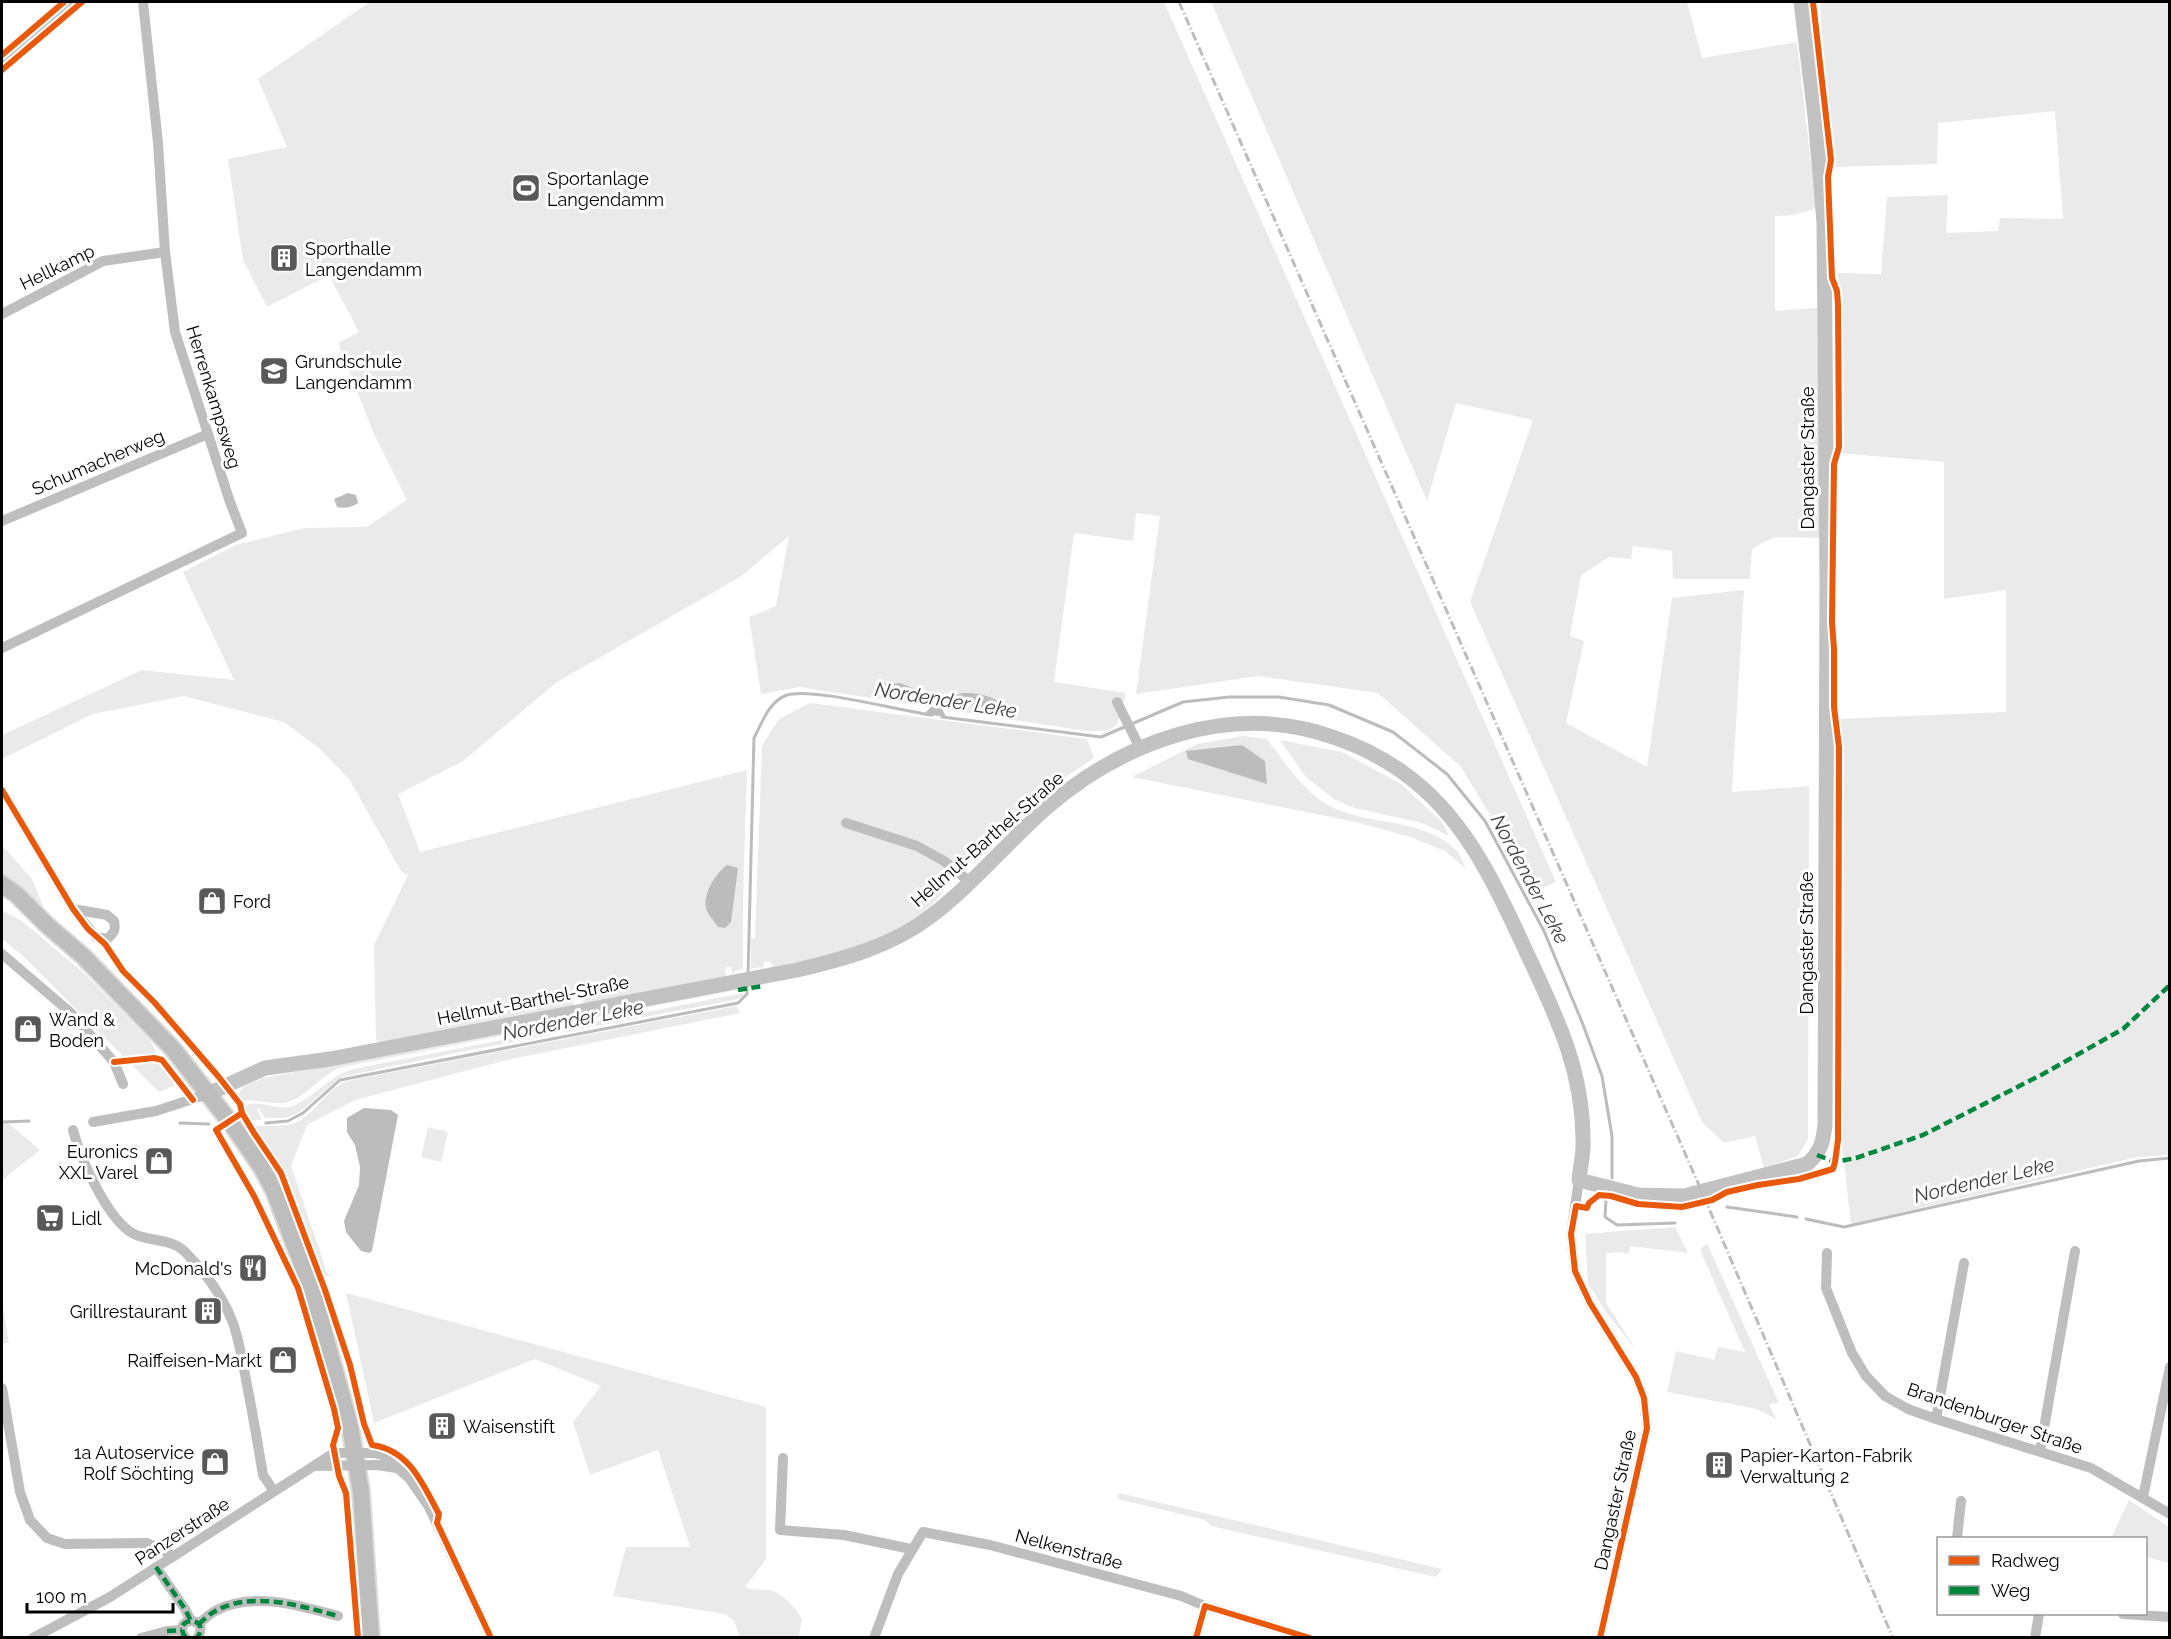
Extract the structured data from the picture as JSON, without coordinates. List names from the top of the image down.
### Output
{
  "streets": {
    "street": [
      "Hellkamp",
      "Herrenkampsweg",
      "Dangaster Straße",
      "Schumacherweg",
      "Hellmut-Barthel-Straße",
      "Brandenburger Straße",
      "Panzerstraße",
      "Nelkenstraße"
    ]
  },
  "crossings": [
    ["Hellkamp", "Herrenkampsweg"],
    ["Herrenkampsweg", "Schumacherweg"],
    ["Dangaster Straße", "Hellmut-Barthel-Straße"]
  ],
  "water": ["Nordender Leke"],
  "places": {
    "sports": ["Sportanlage Langendamm"],
    "building": [
      "Sporthalle Langendamm",
      "Grillrestaurant",
      "Waisenstift",
      "Papier-Karton-Fabrik Verwaltung 2"
    ],
    "school or university": ["Grundschule Langendamm"],
    "shop": [
      "Ford",
      "Wand & Boden",
      "Euronics XXL Varel",
      "Raiffeisen-Markt",
      "1a Autoservice Rolf Söchting"
    ],
    "supermarket": ["Lidl"],
    "restaurant": ["McDonald's"]
  },
  "legend": ["Radweg", "Weg"],
  "scale_bar": "100 m"
}
